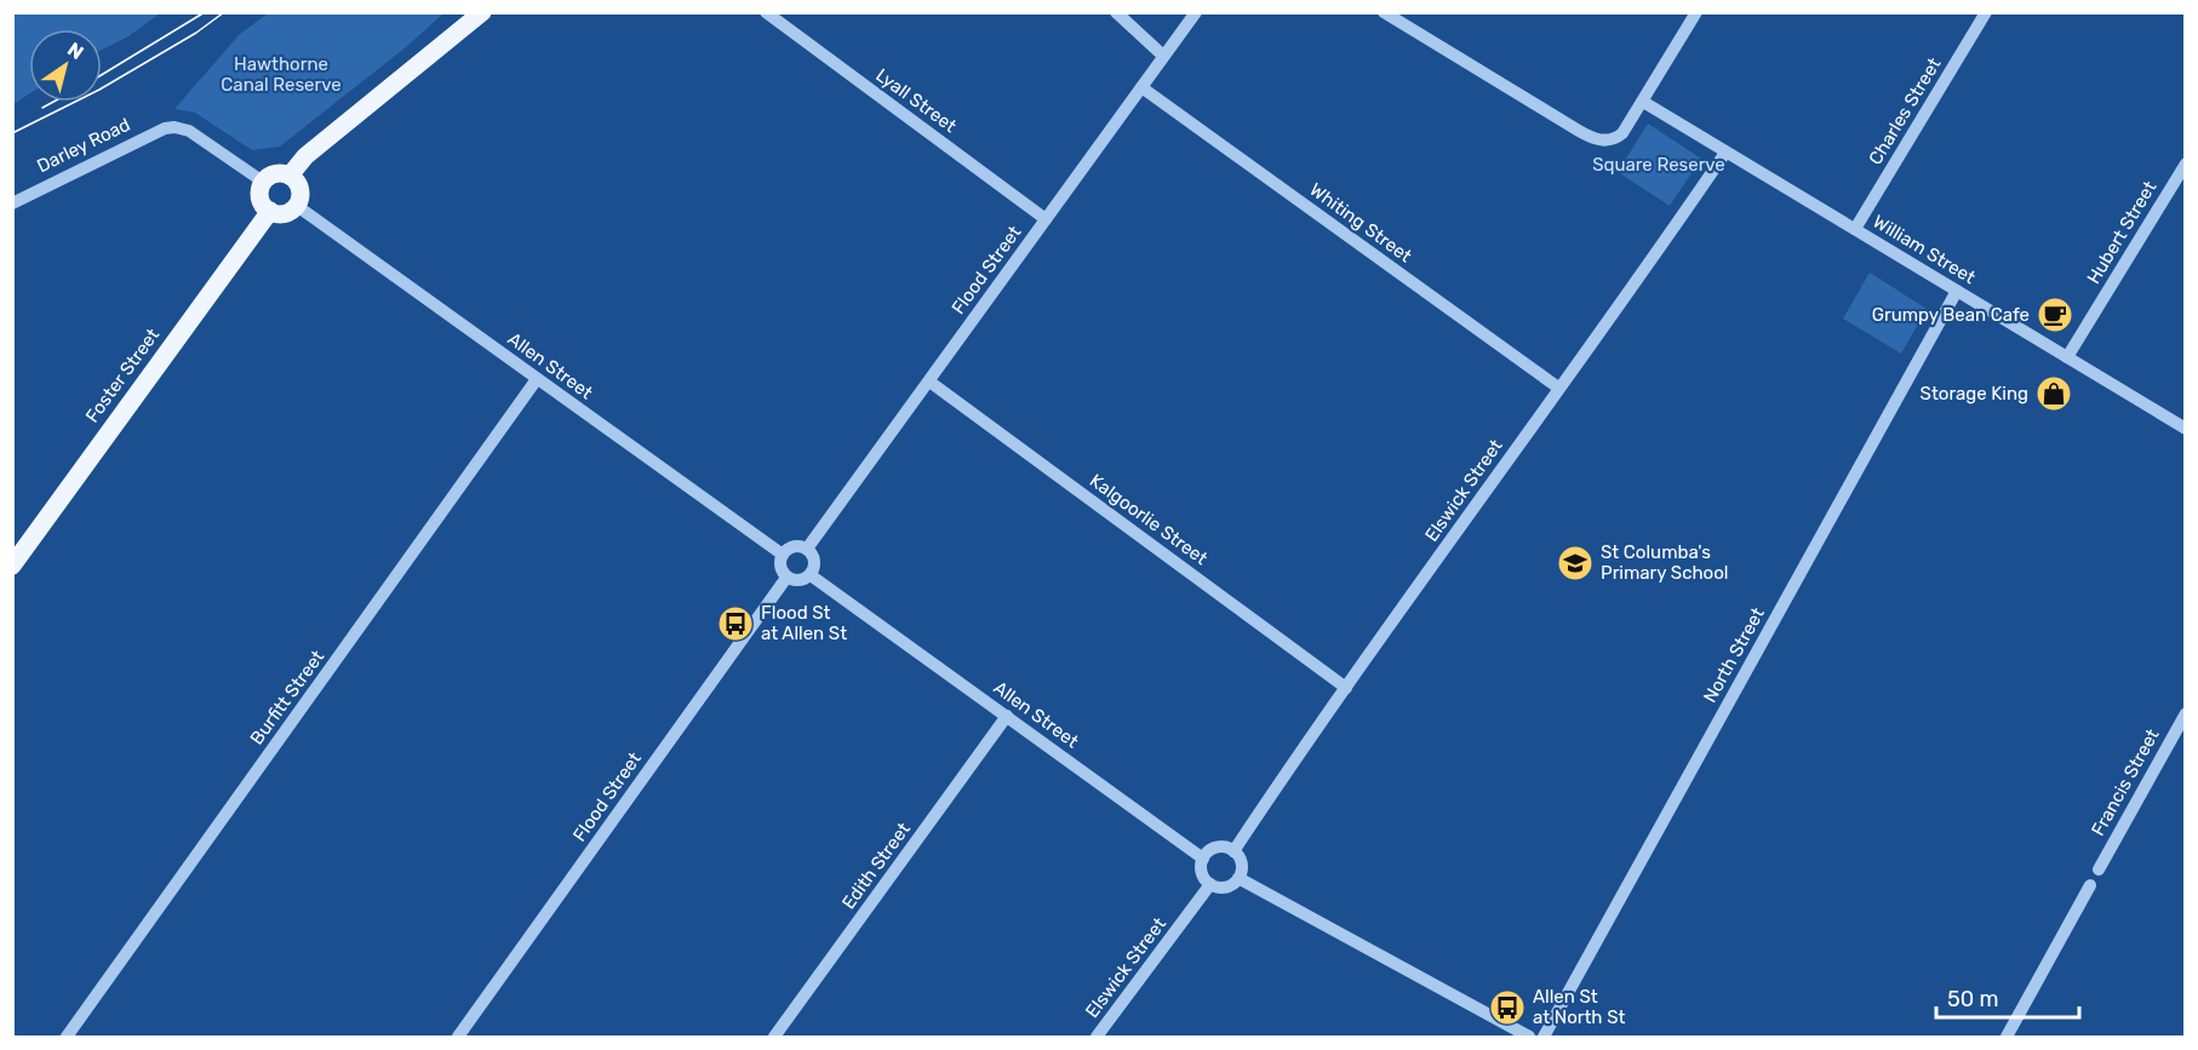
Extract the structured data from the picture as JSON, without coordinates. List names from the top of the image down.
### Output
{
  "streets": {
    "main road": ["Foster Street"],
    "street": [
      "Lyall Street",
      "Charles Street",
      "Darley Road",
      "Whiting Street",
      "Hubert Street",
      "William Street",
      "Flood Street",
      "Allen Street",
      "Elswick Street",
      "Kalgoorlie Street",
      "North Street",
      "Burfitt Street",
      "Francis Street",
      "Edith Street"
    ]
  },
  "crossings": [
    ["Lyall Street", "Flood Street"],
    ["Charles Street", "William Street"],
    ["Darley Road", "Allen Street"],
    ["Darley Road", "Foster Street"],
    ["Whiting Street", "Flood Street"],
    ["Whiting Street", "Elswick Street"],
    ["Hubert Street", "William Street"],
    ["William Street", "Elswick Street"],
    ["William Street", "North Street"],
    ["Flood Street", "Allen Street"],
    ["Flood Street", "Kalgoorlie Street"],
    ["Allen Street", "Foster Street"],
    ["Allen Street", "Elswick Street"],
    ["Allen Street", "Burfitt Street"],
    ["Allen Street", "Edith Street"],
    ["Elswick Street", "Kalgoorlie Street"]
  ],
  "parks": ["Hawthorne Canal Reserve", "Square Reserve"],
  "places": {
    "cafe": ["Grumpy Bean Cafe"],
    "shop": ["Storage King"],
    "school or university": ["St Columba's Primary School"],
    "bus stop": ["Flood St at Allen St", "Allen St at North St"]
  },
  "scale_bar": "50 m",
  "north": "top right"
}
